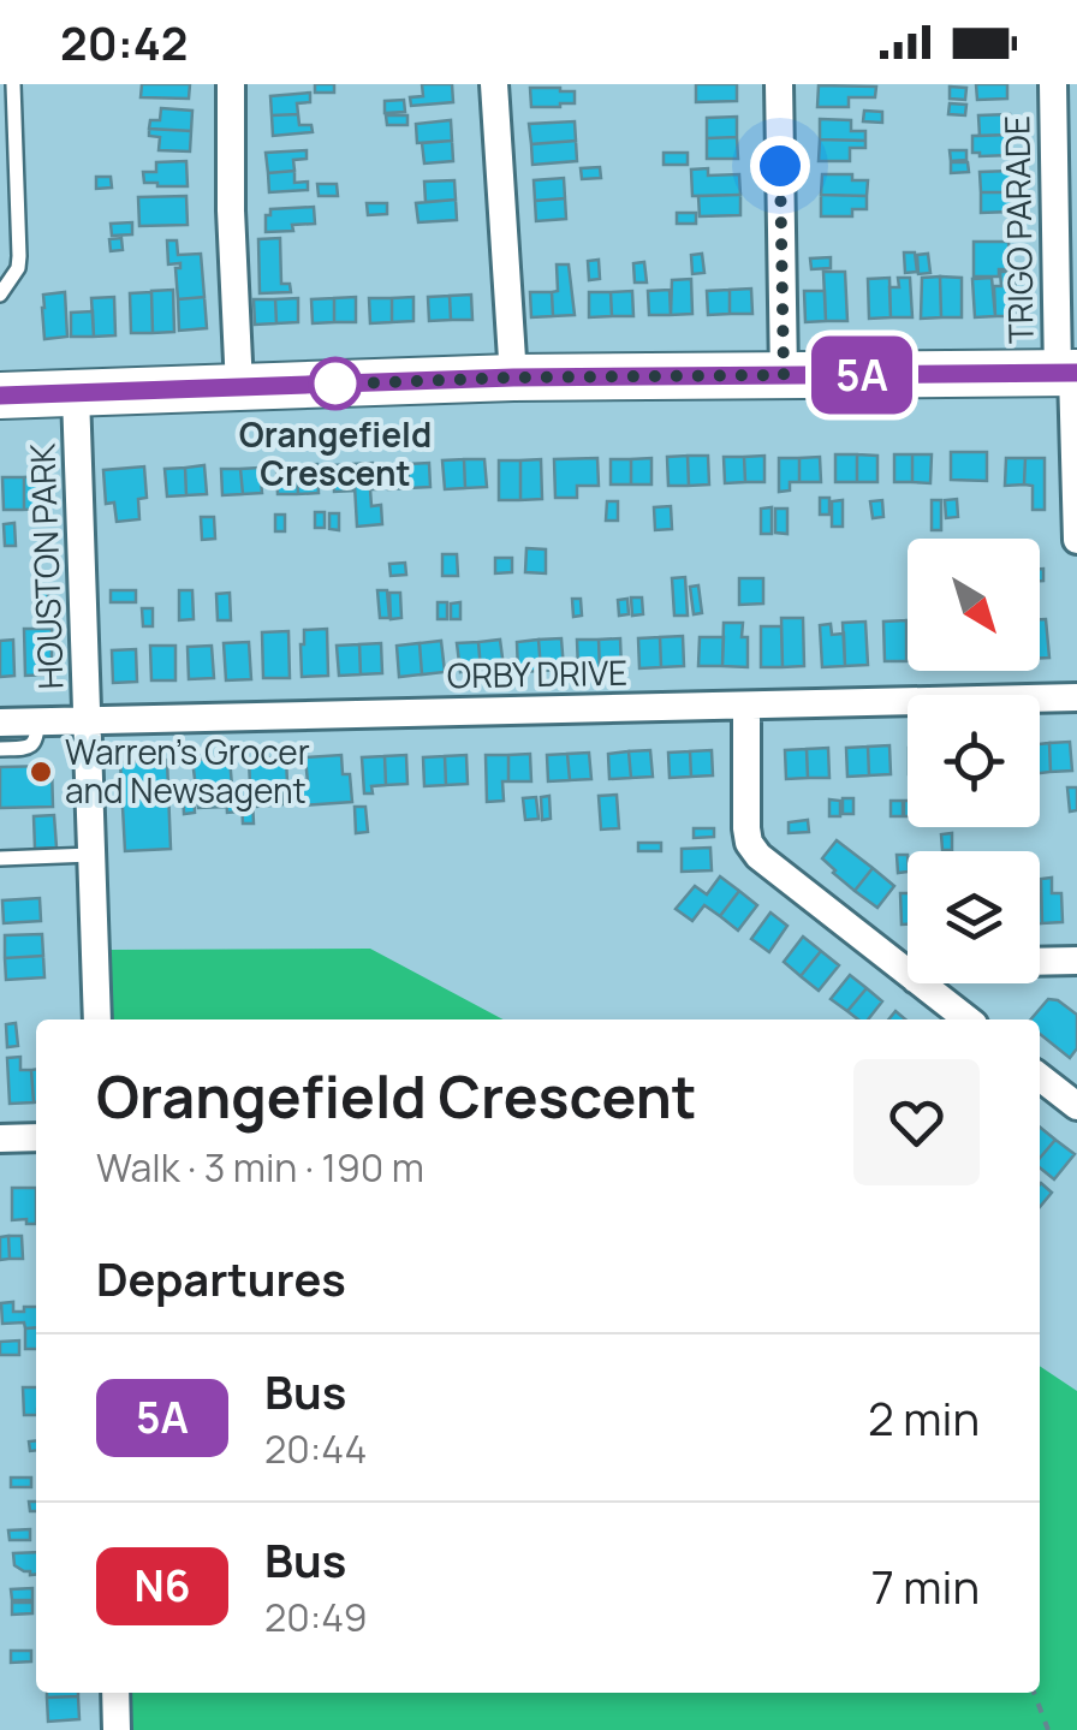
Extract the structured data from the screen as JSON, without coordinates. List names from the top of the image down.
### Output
{
  "streets": {
    "street": ["TRIGO PARADE", "HOUSTON PARK", "ORBY DRIVE"]
  },
  "crossings": [
    ["HOUSTON PARK", "ORBY DRIVE"]
  ],
  "places": ["Orangefield Crescent", "Warren's Grocer and Newsagent"],
  "lines": ["bus line 5A"],
  "north": "bottom right",
  "page": {
    "status": "20:42",
    "on_map": "5A",
    "heading": [
      ["Orangefield Crescent", "Walk · 3 min · 190 m"],
      "Departures"
    ],
    "list": [
      {
        "mark": "5A",
        "name": "Bus",
        "note": "20:44",
        "value": "2 min"
      },
      {
        "mark": "N6",
        "name": "Bus",
        "note": "20:49",
        "value": "7 min"
      }
    ]
  }
}
